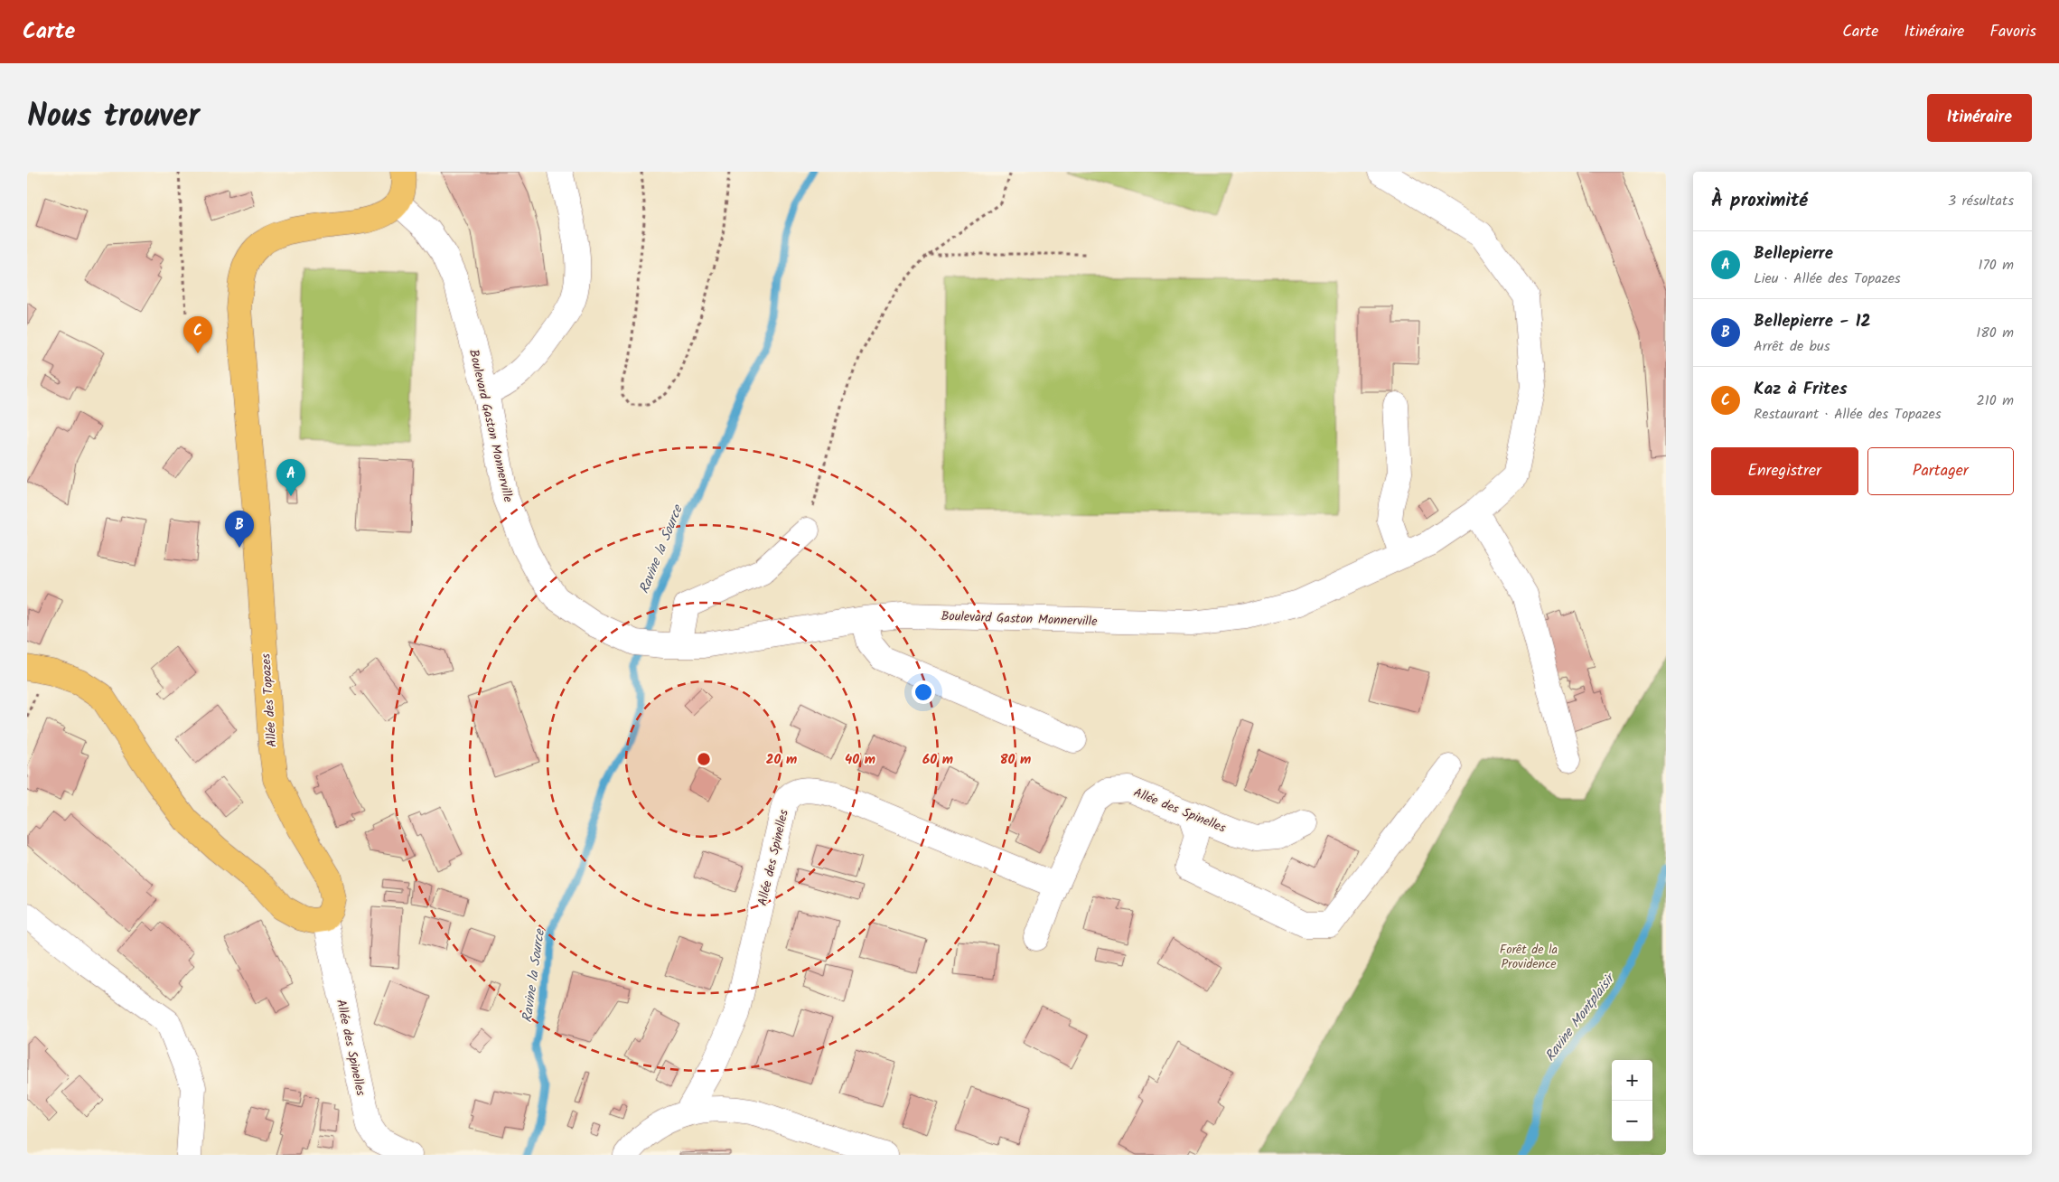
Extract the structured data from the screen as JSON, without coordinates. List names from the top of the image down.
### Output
{
  "streets": {
    "main road": ["Allée des Topazes"],
    "street": ["Boulevard Gaston Monnerville", "Allée des Spinelles"]
  },
  "crossings": [
    ["Boulevard Gaston Monnerville", "Allée des Topazes"],
    ["Allée des Topazes", "Allée des Spinelles"]
  ],
  "water": ["Ravine la Source", "Ravine Montplaisir"],
  "parks": ["Forêt de la Providence"],
  "page": {
    "header": "Carte",
    "nav": ["Carte", "Itinéraire", "Favoris"],
    "title": "Nous trouver",
    "buttons": [
      "Itinéraire",
      ["Enregistrer", "Partager"]
    ],
    "heading": ["À proximité", "3 résultats"],
    "list": [
      {
        "mark": "A",
        "name": "Bellepierre",
        "note": "Lieu · Allée des Topazes",
        "value": "170 m"
      },
      {
        "mark": "B",
        "name": "Bellepierre - 12",
        "note": "Arrêt de bus",
        "value": "180 m"
      },
      {
        "mark": "C",
        "name": "Kaz à Frites",
        "note": "Restaurant · Allée des Topazes",
        "value": "210 m"
      }
    ],
    "pins": ["C", "A", "B"],
    "map_buttons": ["+", "−"]
  },
  "rings": [
    "20 m",
    "40 m",
    "60 m",
    "80 m"
  ]
}
